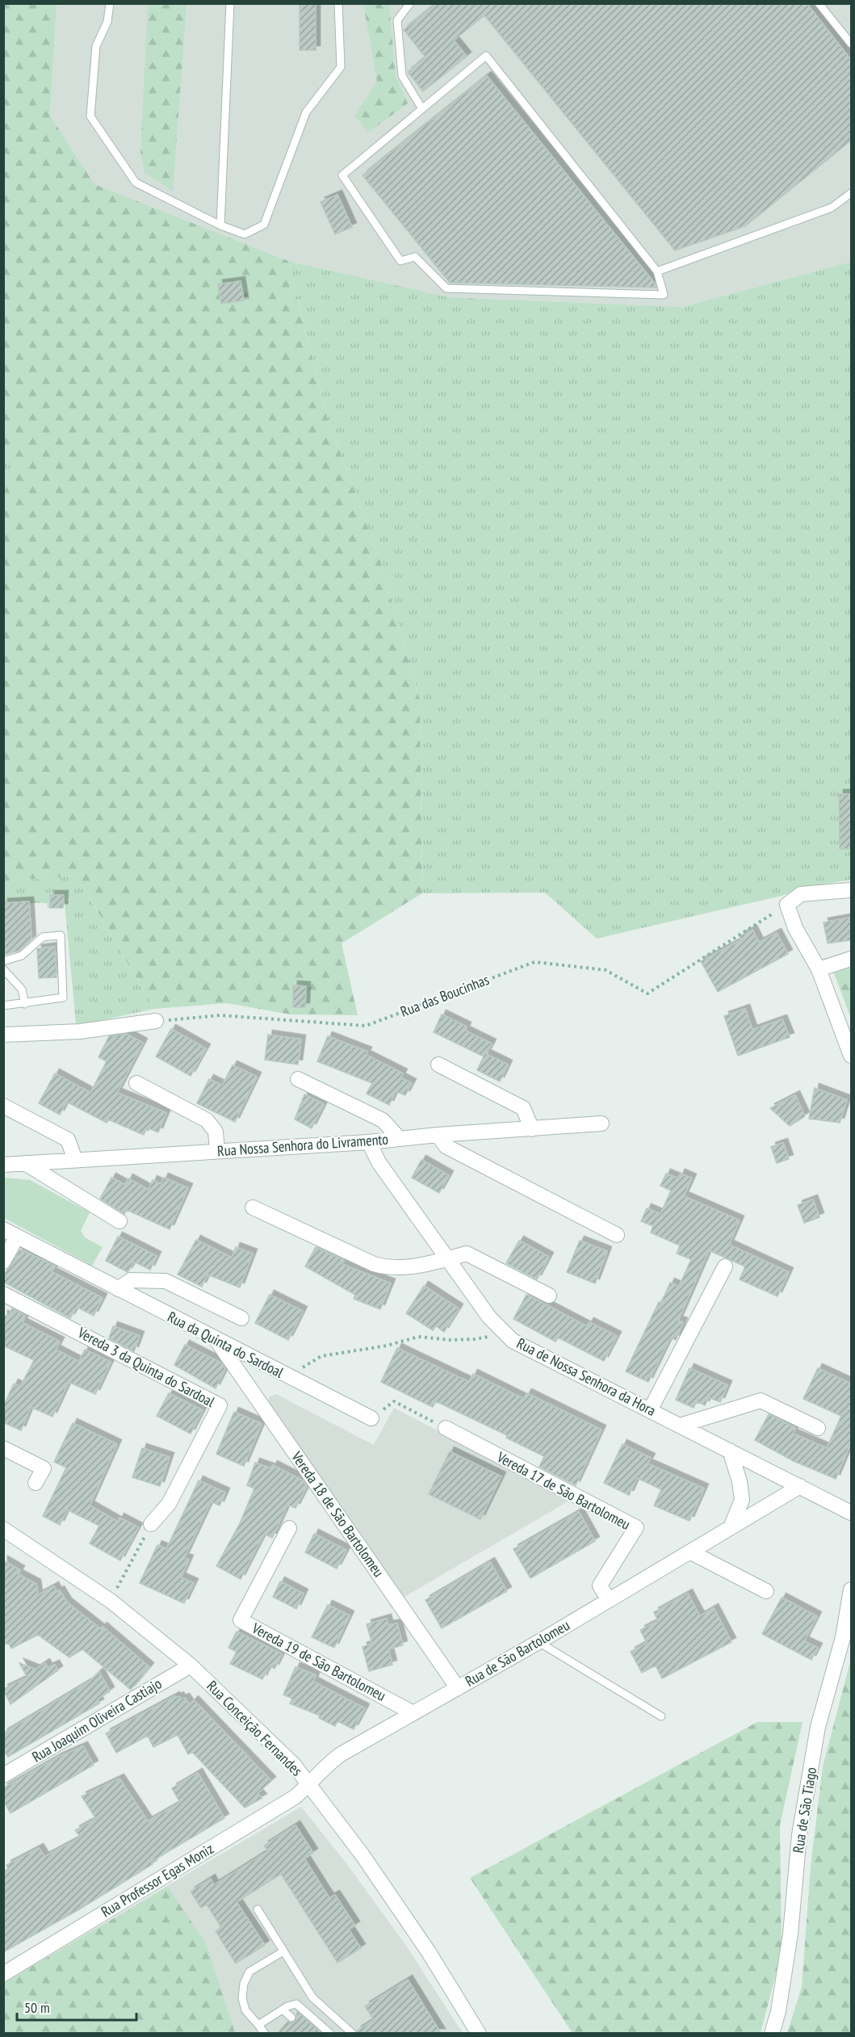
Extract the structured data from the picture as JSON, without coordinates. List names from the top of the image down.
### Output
{
  "streets": {
    "street": [
      "Rua Nossa Senhora do Livramento",
      "Rua da Quinta do Sardoal",
      "Vereda 3 da Quinta do Sardoal",
      "Rua de Nossa Senhora da Hora",
      "Vereda 17 de São Bartolomeu",
      "Vereda 18 de São Bartolomeu",
      "Rua de São Bartolomeu",
      "Vereda 19 de São Bartolomeu",
      "Rua Joaquim Oliveira Castiajo",
      "Rua Conceição Fernandes",
      "Rua de São Tiago",
      "Rua Professor Egas Moniz"
    ],
    "path": ["Rua das Boucinhas"]
  },
  "crossings": [
    ["Rua Nossa Senhora do Livramento", "Rua de Nossa Senhora da Hora"],
    ["Rua da Quinta do Sardoal", "Vereda 18 de São Bartolomeu"],
    ["Rua de Nossa Senhora da Hora", "Rua de São Bartolomeu"],
    ["Vereda 17 de São Bartolomeu", "Rua de São Bartolomeu"],
    ["Vereda 18 de São Bartolomeu", "Rua de São Bartolomeu"],
    ["Rua de São Bartolomeu", "Vereda 19 de São Bartolomeu"],
    ["Rua de São Bartolomeu", "Rua Conceição Fernandes"],
    ["Rua de São Bartolomeu", "Rua Professor Egas Moniz"],
    ["Rua Joaquim Oliveira Castiajo", "Rua Conceição Fernandes"],
    ["Rua Conceição Fernandes", "Rua Professor Egas Moniz"]
  ],
  "scale_bar": "50 m"
}
